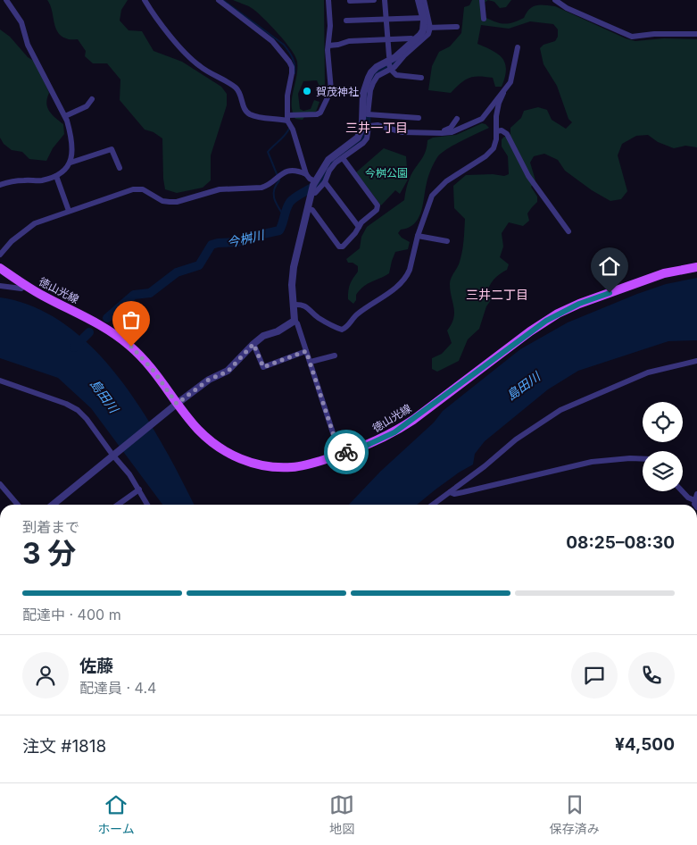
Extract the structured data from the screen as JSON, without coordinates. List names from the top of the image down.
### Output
{
  "streets": {
    "main road": ["徳山光線"]
  },
  "districts": ["三井一丁目", "三井二丁目"],
  "water": ["今桝川", "島田川"],
  "parks": ["今桝公園"],
  "places": ["賀茂神社"],
  "page": {
    "heading": ["3 分", "到着まで", "08:25–08:30"],
    "panel": [
      "佐藤",
      "配達員 · 4.4",
      "注文 #1818",
      "¥4,500"
    ],
    "bar": "配達中 · 400 m",
    "tabs": ["ホーム", "地図", "保存済み"]
  }
}
